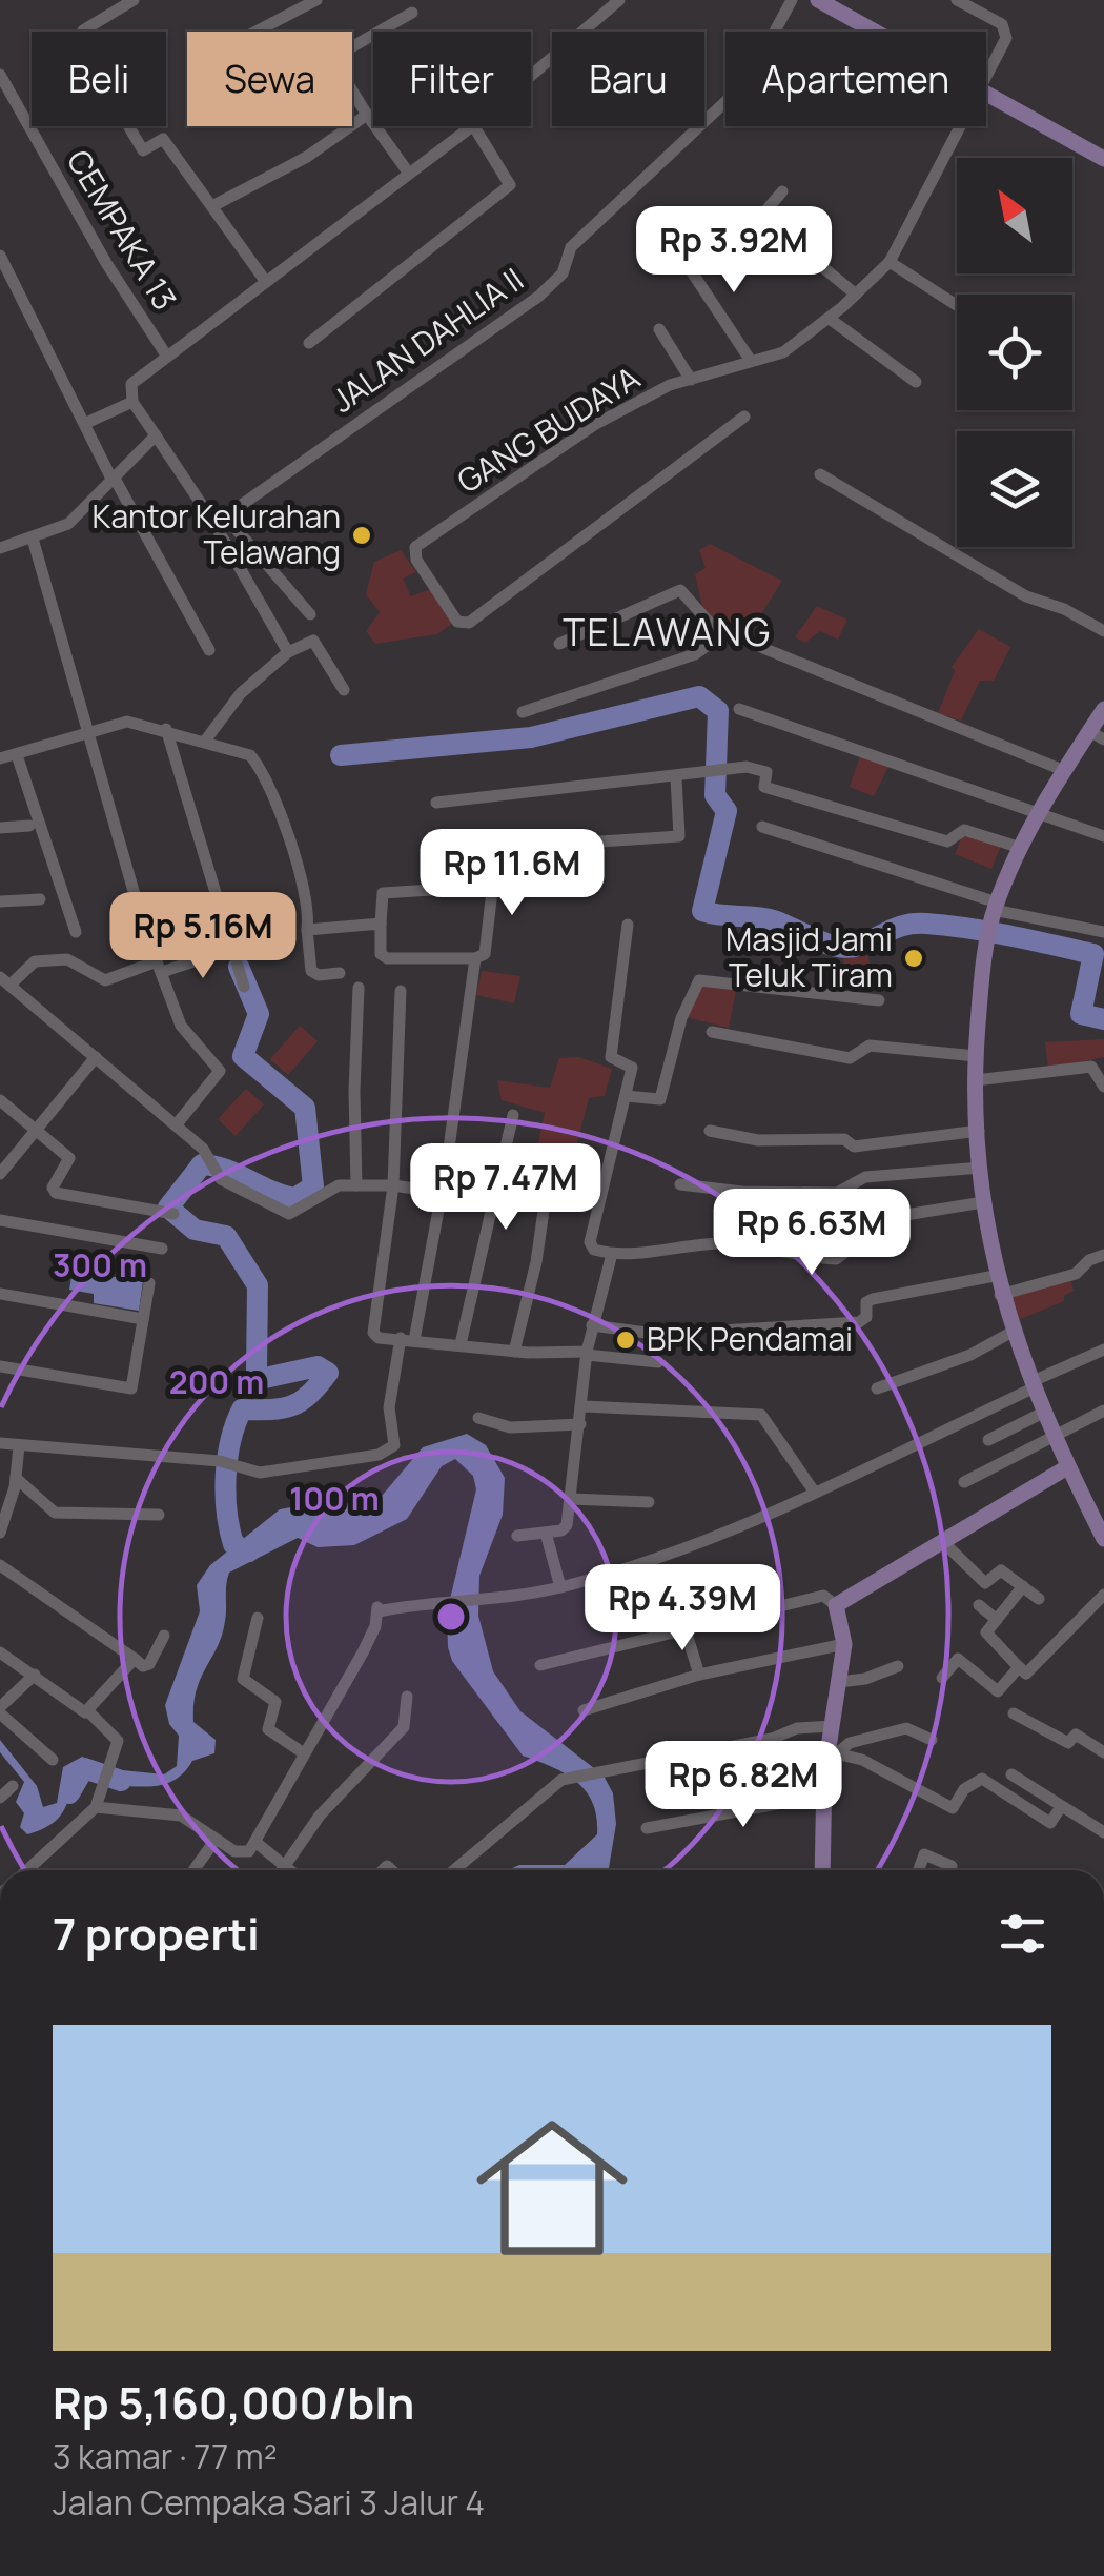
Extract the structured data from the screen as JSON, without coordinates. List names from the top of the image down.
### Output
{
  "streets": {
    "street": ["CEMPAKA 13", "JALAN DAHLIA II", "GANG BUDAYA"]
  },
  "districts": ["TELAWANG"],
  "places": ["Kantor Kelurahan Telawang", "Masjid Jami Teluk Tiram", "BPK Pendamai"],
  "north": "top left",
  "page": {
    "chip": [
      "Beli",
      "Sewa",
      "Filter",
      "Baru",
      "Apartemen"
    ],
    "price": [
      "Rp 3.92M",
      "Rp 11.6M",
      "Rp 5.16M",
      "Rp 7.47M",
      "Rp 6.63M",
      "Rp 4.39M",
      "Rp 6.82M"
    ],
    "heading": "7 properti",
    "list": [
      {
        "name": "Rp 5,160,000/bln",
        "note": "3 kamar · 77 m² · Jalan Cempaka Sari 3 Jalur 4"
      }
    ]
  },
  "rings": ["300 m", "200 m", "100 m"]
}
